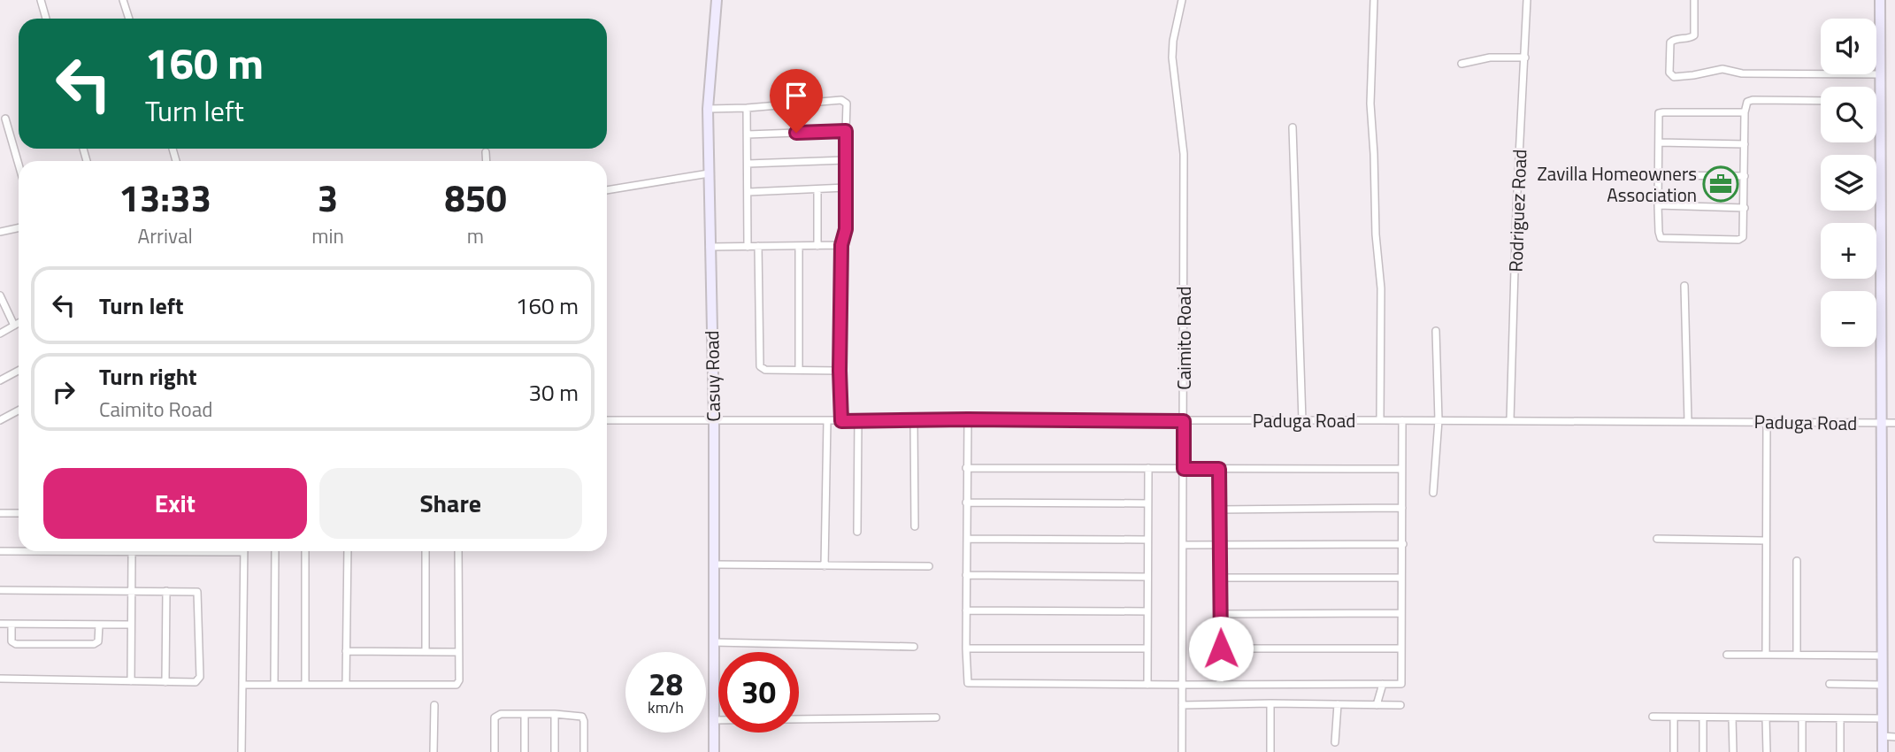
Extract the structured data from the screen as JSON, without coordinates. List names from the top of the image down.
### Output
{
  "streets": {
    "street": [
      "Rodriguez Road",
      "Caimito Road",
      "Casuy Road",
      "Paduga Road"
    ]
  },
  "crossings": [
    ["Rodriguez Road", "Paduga Road"],
    ["Caimito Road", "Paduga Road"],
    ["Casuy Road", "Paduga Road"]
  ],
  "places": {
    "office": ["Zavilla Homeowners Association"]
  },
  "page": {
    "map_buttons": ["+", "−"],
    "turn": ["160 m", "Turn left"],
    "eta": [
      "13:33",
      "Arrival",
      "3",
      "min",
      "850",
      "m"
    ],
    "list": [
      {
        "name": "Turn left",
        "value": "160 m"
      },
      {
        "name": "Turn right",
        "note": "Caimito Road",
        "value": "30 m"
      }
    ],
    "buttons": ["Exit", "Share"],
    "speed": "28 km/h",
    "limit": "30"
  }
}
